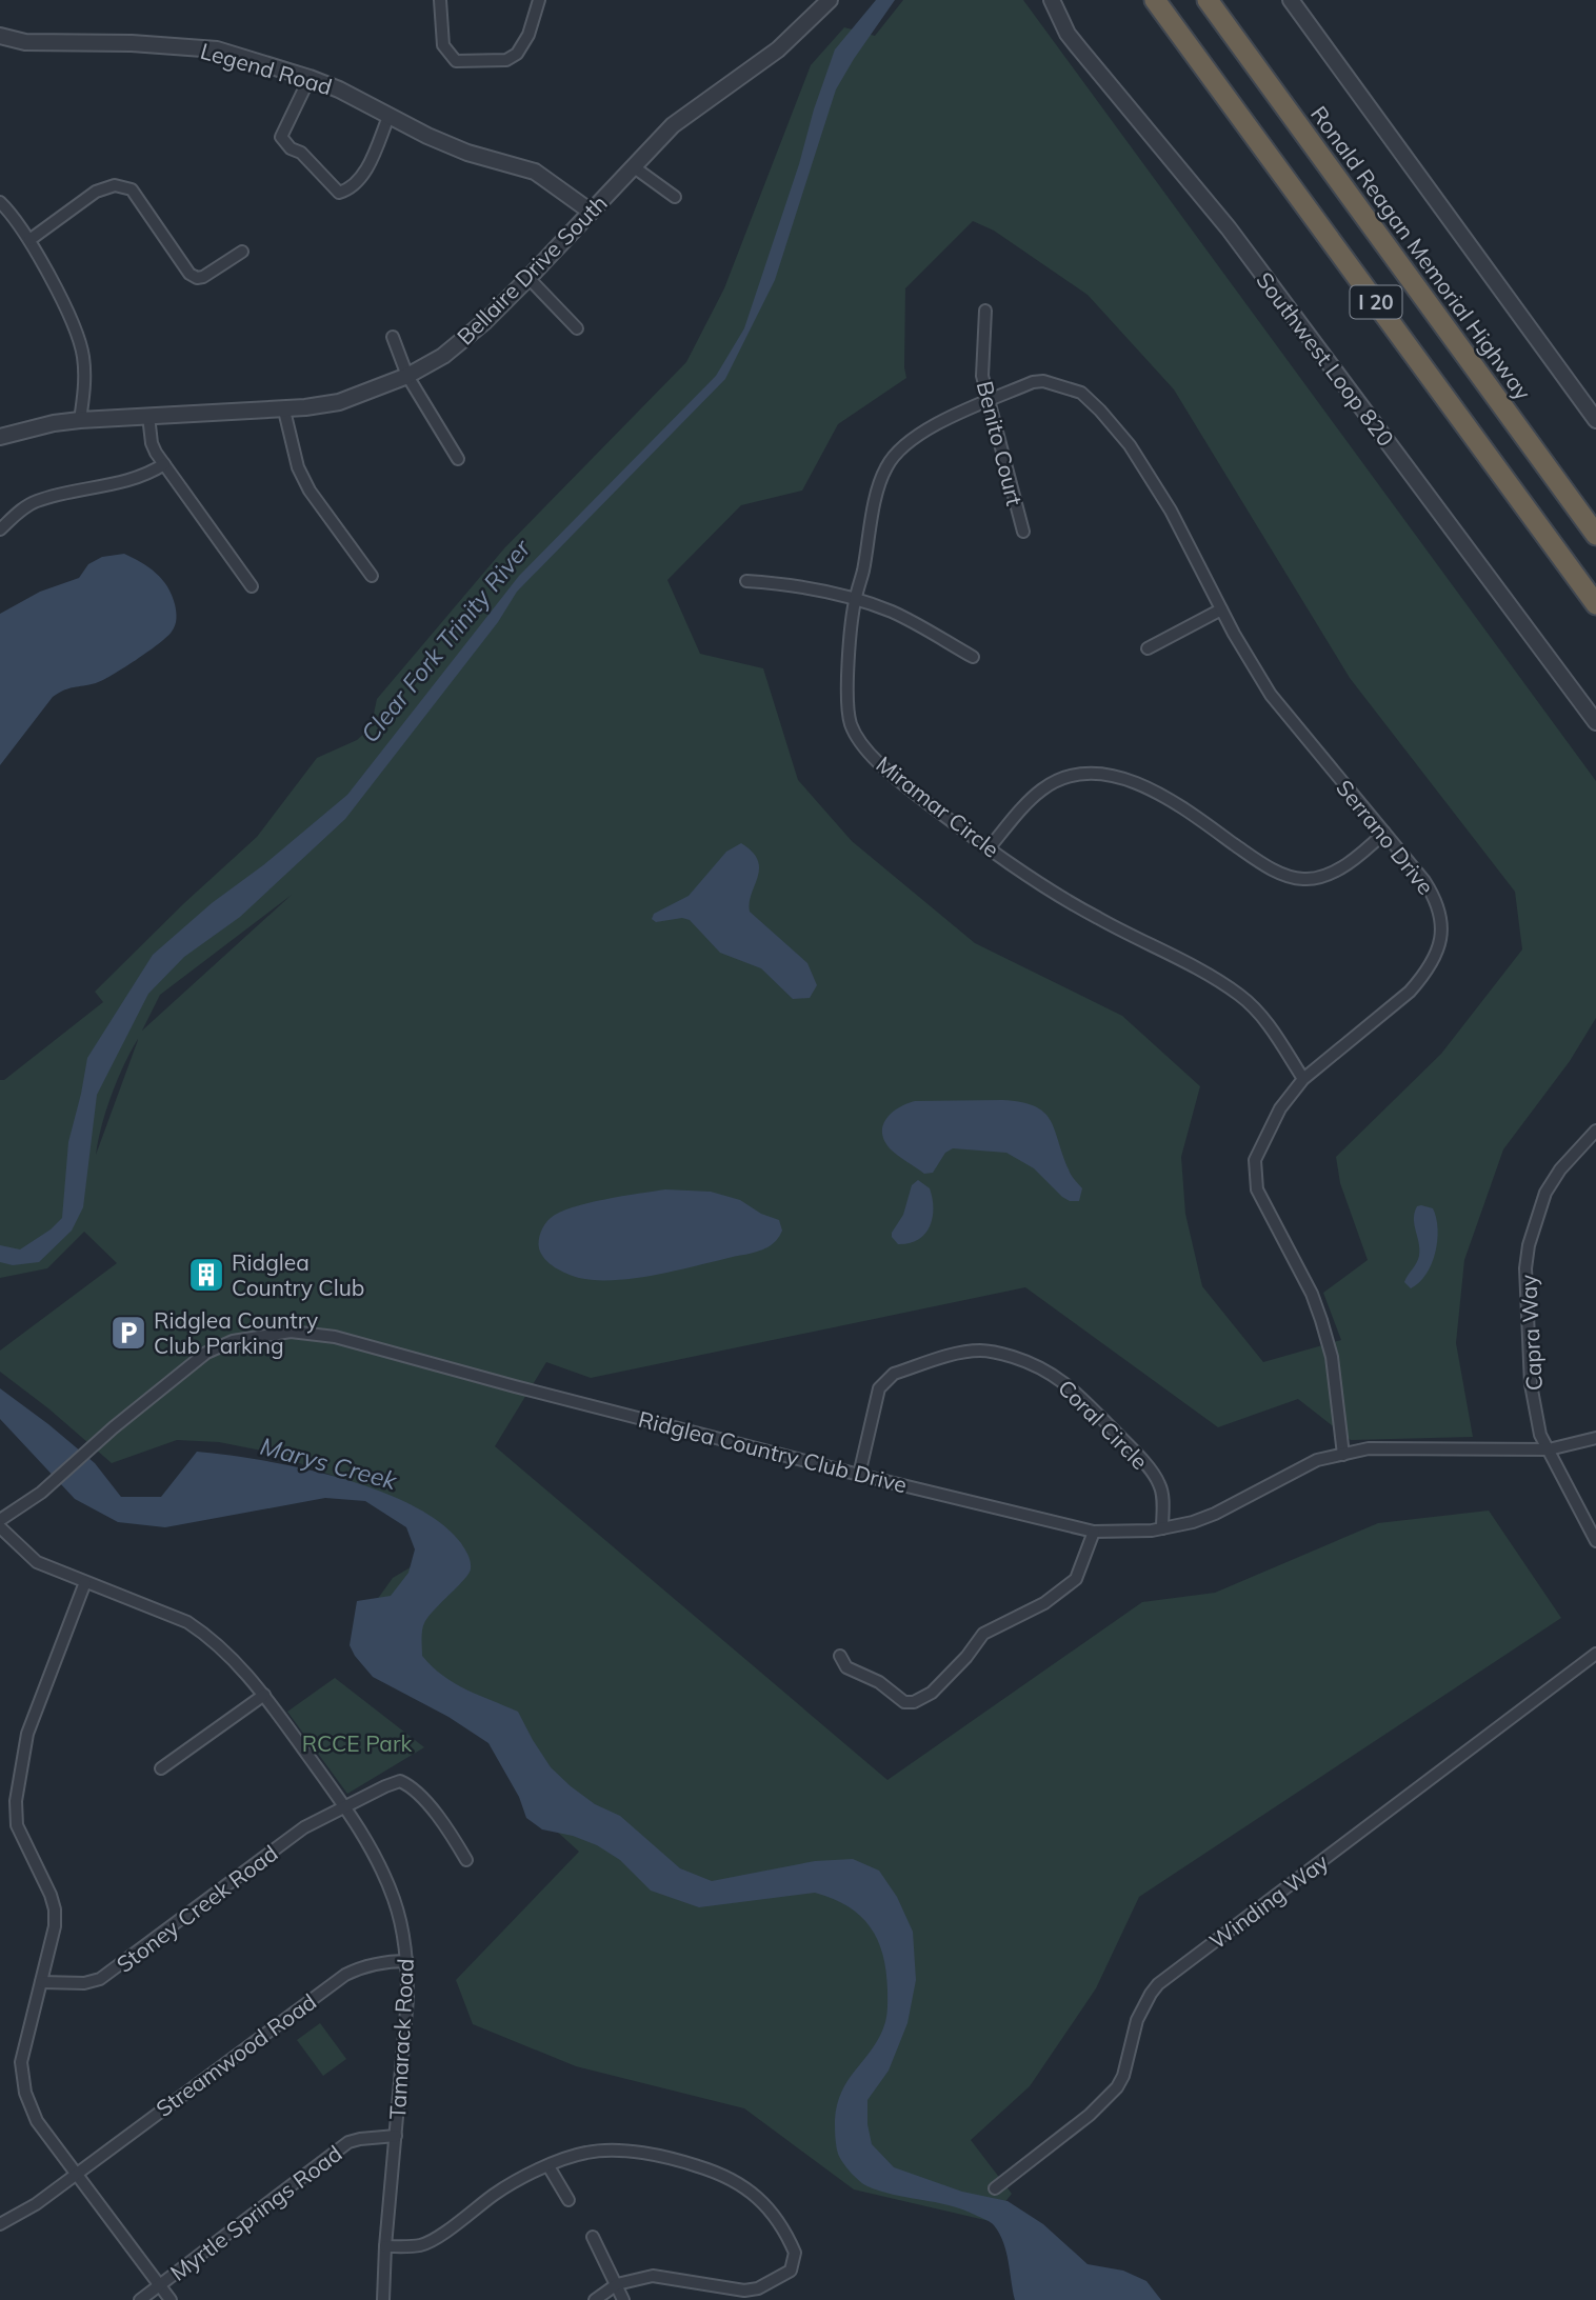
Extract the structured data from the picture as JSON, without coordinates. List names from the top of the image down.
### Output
{
  "streets": {
    "highway": ["Ronald Reagan Memorial Highway", "I 20"],
    "street": [
      "Legend Road",
      "Bellaire Drive South",
      "Southwest Loop 820",
      "Benito Court",
      "Miramar Circle",
      "Serrano Drive",
      "Capra Way",
      "Coral Circle",
      "Ridglea Country Club Drive",
      "Winding Way",
      "Stoney Creek Road",
      "Tamarack Road",
      "Streamwood Road",
      "Myrtle Springs Road"
    ]
  },
  "crossings": [
    ["Legend Road", "Bellaire Drive South"],
    ["Benito Court", "Miramar Circle"],
    ["Benito Court", "Serrano Drive"],
    ["Miramar Circle", "Serrano Drive"],
    ["Serrano Drive", "Ridglea Country Club Drive"],
    ["Capra Way", "Ridglea Country Club Drive"],
    ["Coral Circle", "Ridglea Country Club Drive"],
    ["Stoney Creek Road", "Tamarack Road"],
    ["Tamarack Road", "Streamwood Road"],
    ["Tamarack Road", "Myrtle Springs Road"]
  ],
  "water": ["Clear Fork Trinity River", "Marys Creek"],
  "parks": ["RCCE Park"],
  "places": {
    "building": ["Ridglea Country Club"],
    "parking": ["Ridglea Country Club Parking"]
  }
}
